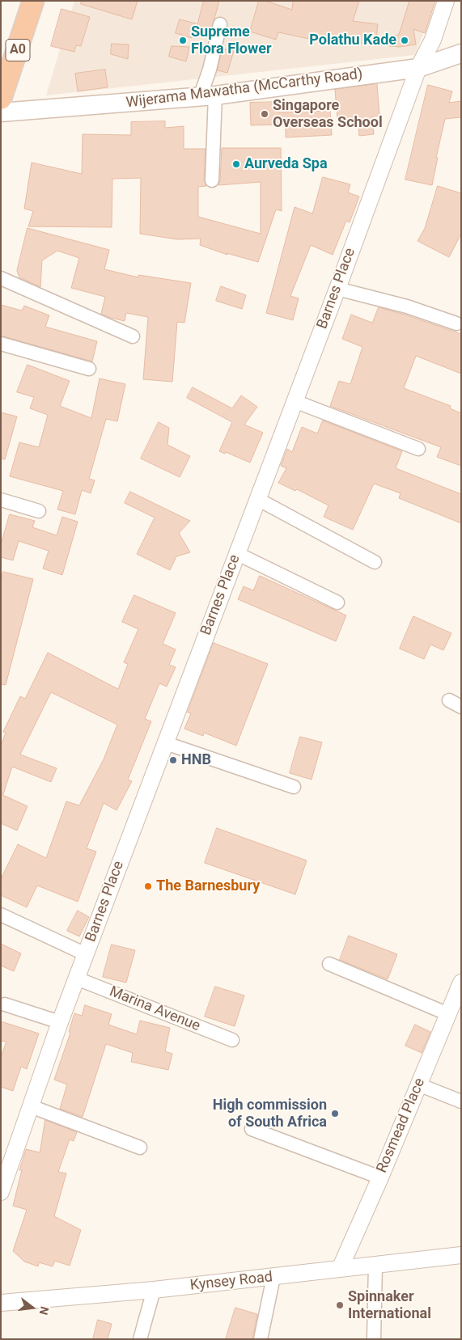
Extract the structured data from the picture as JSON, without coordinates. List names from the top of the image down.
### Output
{
  "streets": {
    "highway": ["A0"],
    "main road": ["Wijerama Mawatha (McCarthy Road)"],
    "street": [
      "Barnes Place",
      "Marina Avenue",
      "Rosmead Place",
      "Kynsey Road"
    ]
  },
  "crossings": [
    ["Wijerama Mawatha (McCarthy Road)", "Barnes Place"],
    ["Barnes Place", "Marina Avenue"],
    ["Rosmead Place", "Kynsey Road"]
  ],
  "places": [
    "Supreme Flora Flower",
    "Polathu Kade",
    "Singapore Overseas School",
    "Aurveda Spa",
    "HNB",
    "The Barnesbury",
    "High commission of South Africa",
    "Spinnaker International"
  ],
  "north": "right"
}
